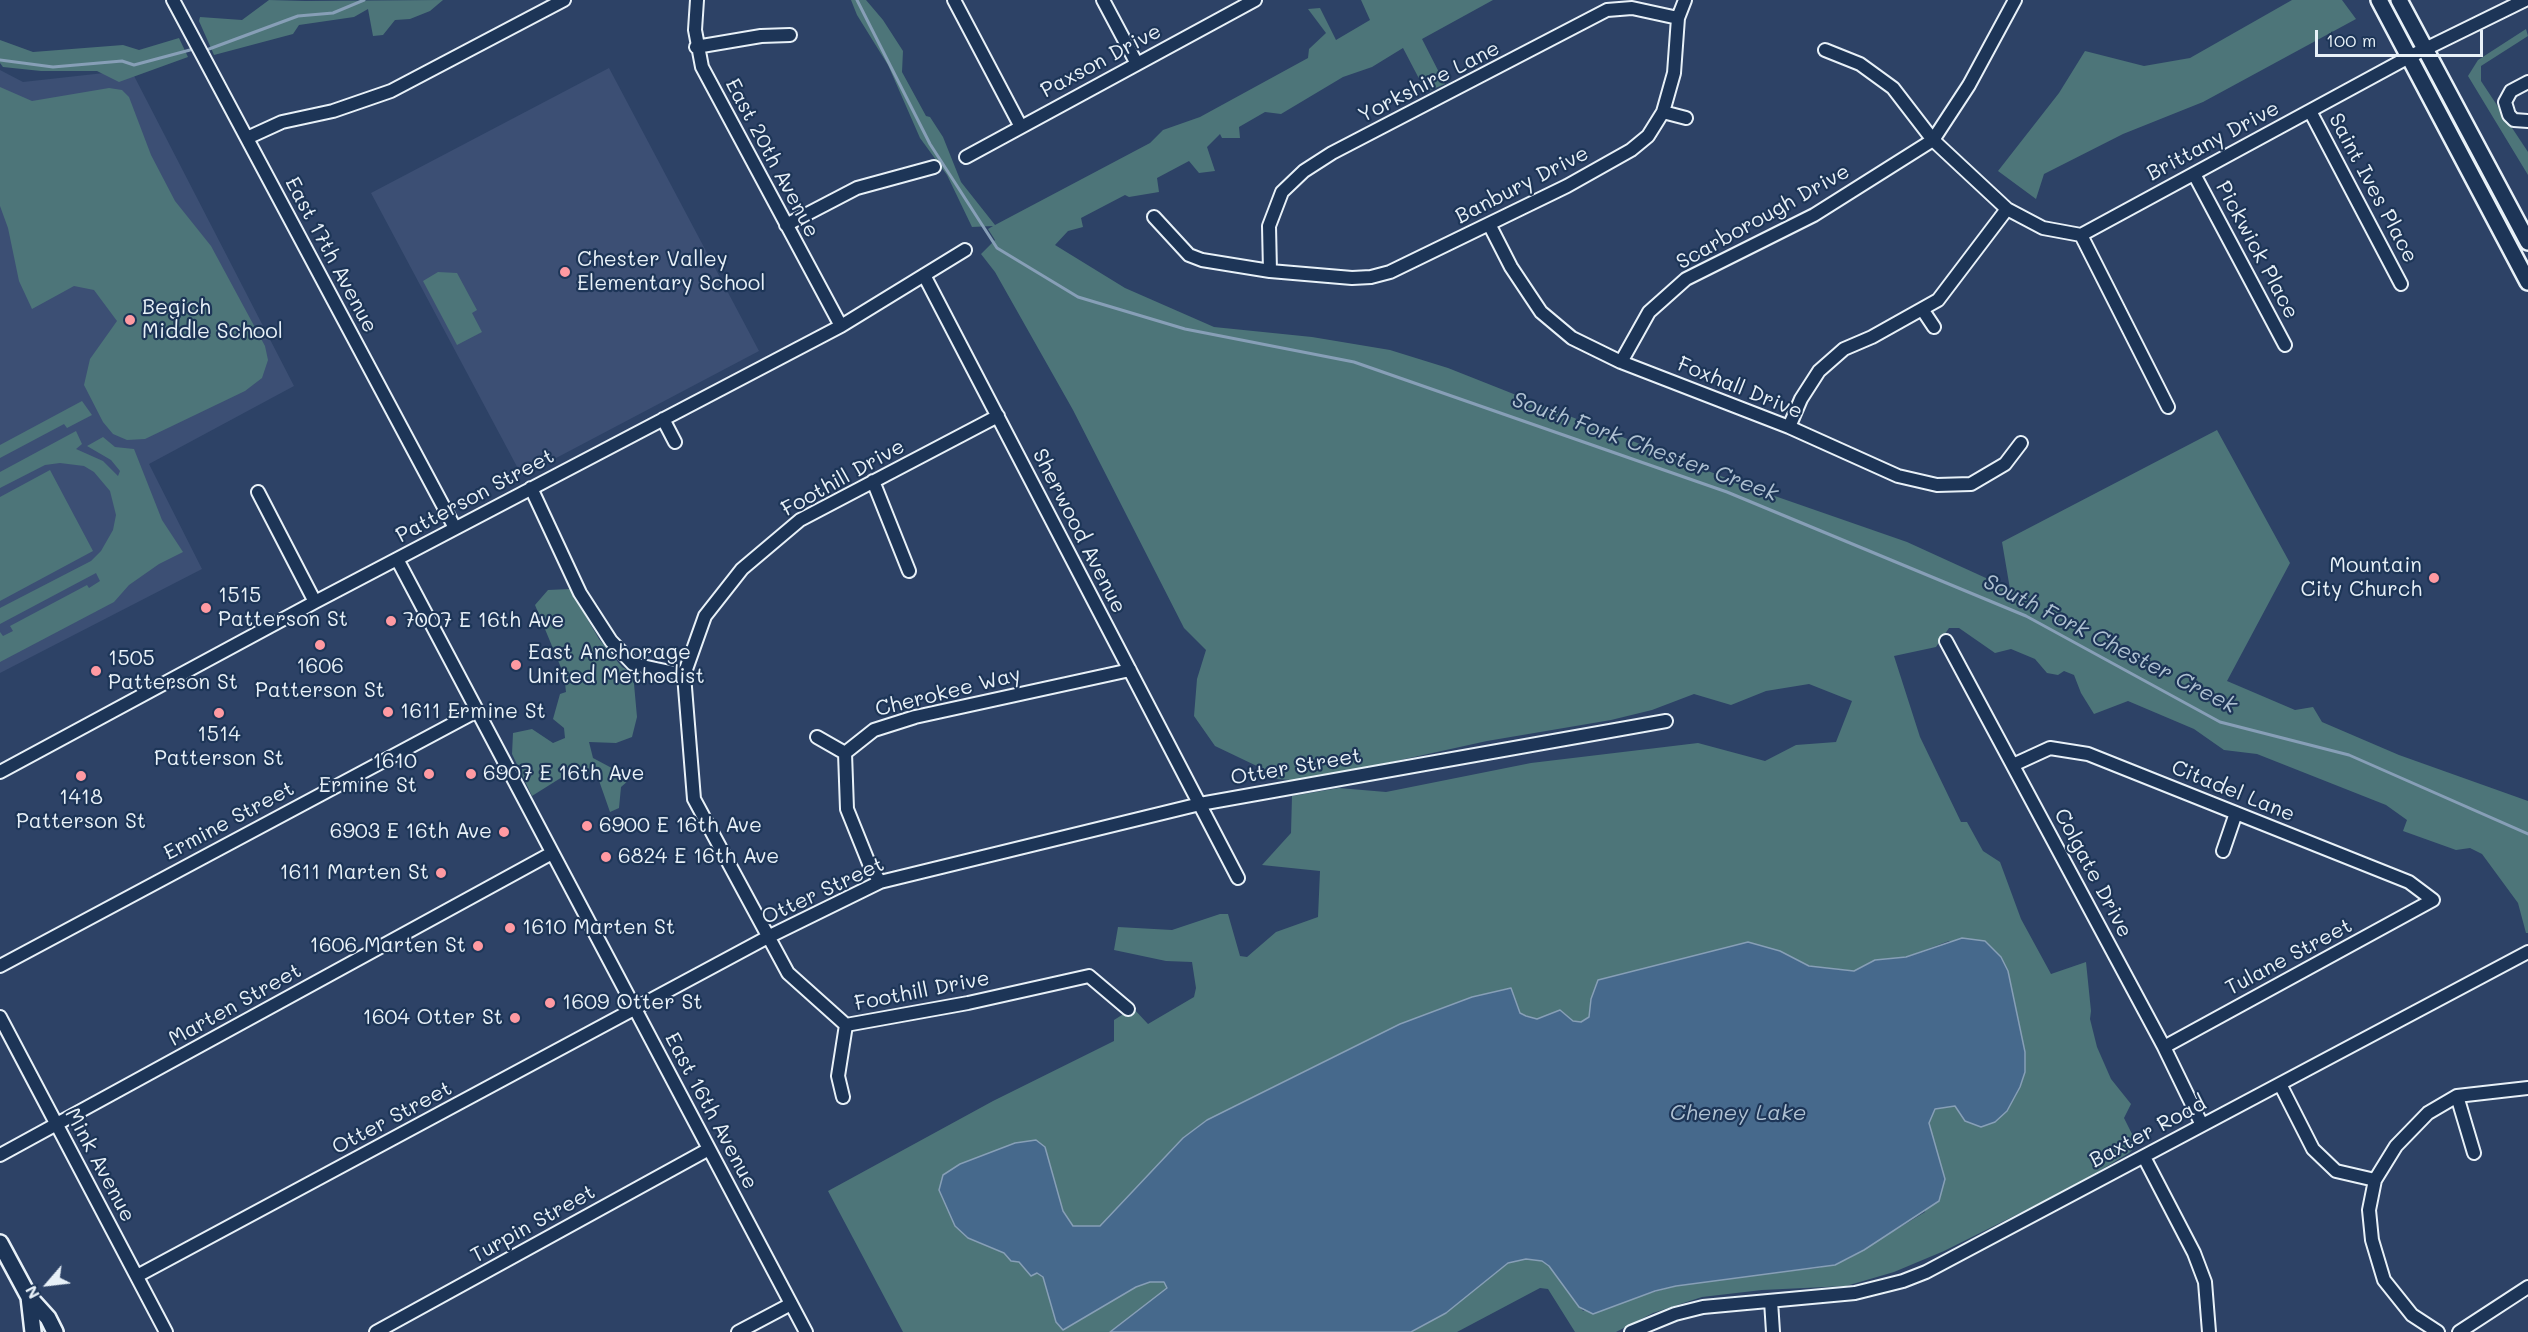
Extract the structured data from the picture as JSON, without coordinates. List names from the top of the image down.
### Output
{
  "streets": {
    "street": [
      "Paxson Drive",
      "Yorkshire Lane",
      "Brittany Drive",
      "East 20th Avenue",
      "Banbury Drive",
      "Saint Ives Place",
      "Scarborough Drive",
      "Pickwick Place",
      "East 17th Avenue",
      "Foxhall Drive",
      "Foothill Drive",
      "Patterson Street",
      "Sherwood Avenue",
      "Cherokee Way",
      "Otter Street",
      "Citadel Lane",
      "Ermine Street",
      "Colgate Drive",
      "Tulane Street",
      "Marten Street",
      "East 16th Avenue",
      "Baxter Road",
      "Mink Avenue",
      "Turpin Street"
    ]
  },
  "crossings": [
    ["Yorkshire Lane", "Banbury Drive"],
    ["Brittany Drive", "Saint Ives Place"],
    ["Brittany Drive", "Pickwick Place"],
    ["East 20th Avenue", "Patterson Street"],
    ["Banbury Drive", "Foxhall Drive"],
    ["Scarborough Drive", "Foxhall Drive"],
    ["East 17th Avenue", "Patterson Street"],
    ["Foothill Drive", "Sherwood Avenue"],
    ["Foothill Drive", "Otter Street"],
    ["Patterson Street", "Sherwood Avenue"],
    ["Patterson Street", "East 16th Avenue"],
    ["Sherwood Avenue", "Cherokee Way"],
    ["Sherwood Avenue", "Otter Street"],
    ["Otter Street", "East 16th Avenue"],
    ["Otter Street", "Mink Avenue"],
    ["Citadel Lane", "Colgate Drive"],
    ["Citadel Lane", "Tulane Street"],
    ["Ermine Street", "East 16th Avenue"],
    ["Colgate Drive", "Tulane Street"],
    ["Colgate Drive", "Baxter Road"],
    ["Marten Street", "East 16th Avenue"],
    ["Marten Street", "Mink Avenue"],
    ["East 16th Avenue", "Turpin Street"]
  ],
  "water": ["South Fork Chester Creek", "Cheney Lake"],
  "places": [
    "Chester Valley Elementary School",
    "Begich Middle School",
    "Mountain City Church",
    "1515 Patterson St",
    "7007 E 16th Ave",
    "1606 Patterson St",
    "East Anchorage United Methodist",
    "1505 Patterson St",
    "1611 Ermine St",
    "1514 Patterson St",
    "1610 Ermine St",
    "6907 E 16th Ave",
    "1418 Patterson St",
    "6900 E 16th Ave",
    "6903 E 16th Ave",
    "6824 E 16th Ave",
    "1611 Marten St",
    "1610 Marten St",
    "1606 Marten St",
    "1609 Otter St",
    "1604 Otter St"
  ],
  "scale_bar": "100 m",
  "north": "bottom left"
}
